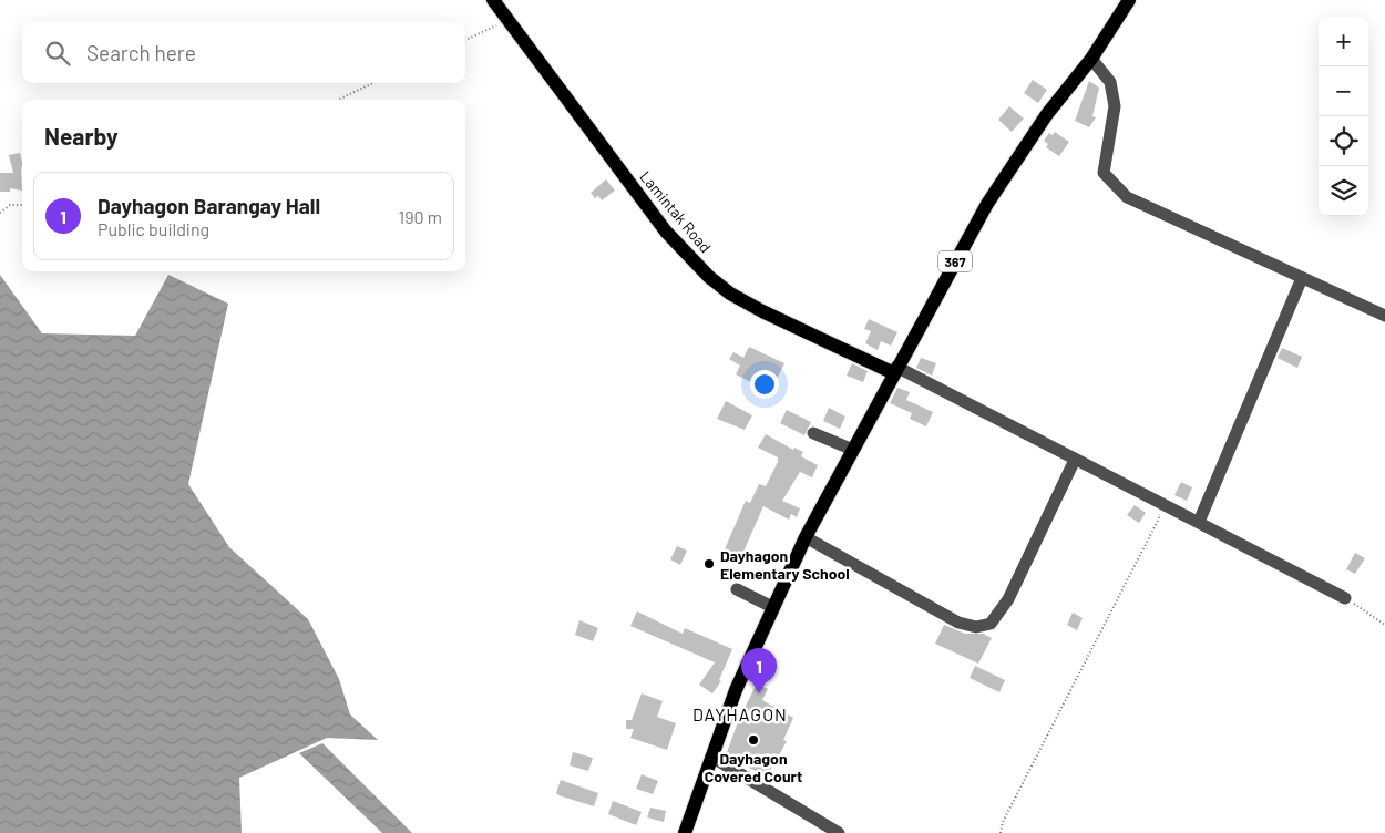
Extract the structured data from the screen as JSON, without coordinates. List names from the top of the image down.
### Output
{
  "streets": {
    "main road": ["Lamintak Road", "367"]
  },
  "crossings": [
    ["Lamintak Road", "367"]
  ],
  "districts": ["DAYHAGON"],
  "places": ["Dayhagon Elementary School", "Dayhagon Covered Court"],
  "page": {
    "map_buttons": ["+", "−"],
    "search": "Search here",
    "heading": "Nearby",
    "list": [
      {
        "mark": "1",
        "name": "Dayhagon Barangay Hall",
        "note": "Public building",
        "value": "190 m"
      }
    ],
    "pins": "1"
  }
}
